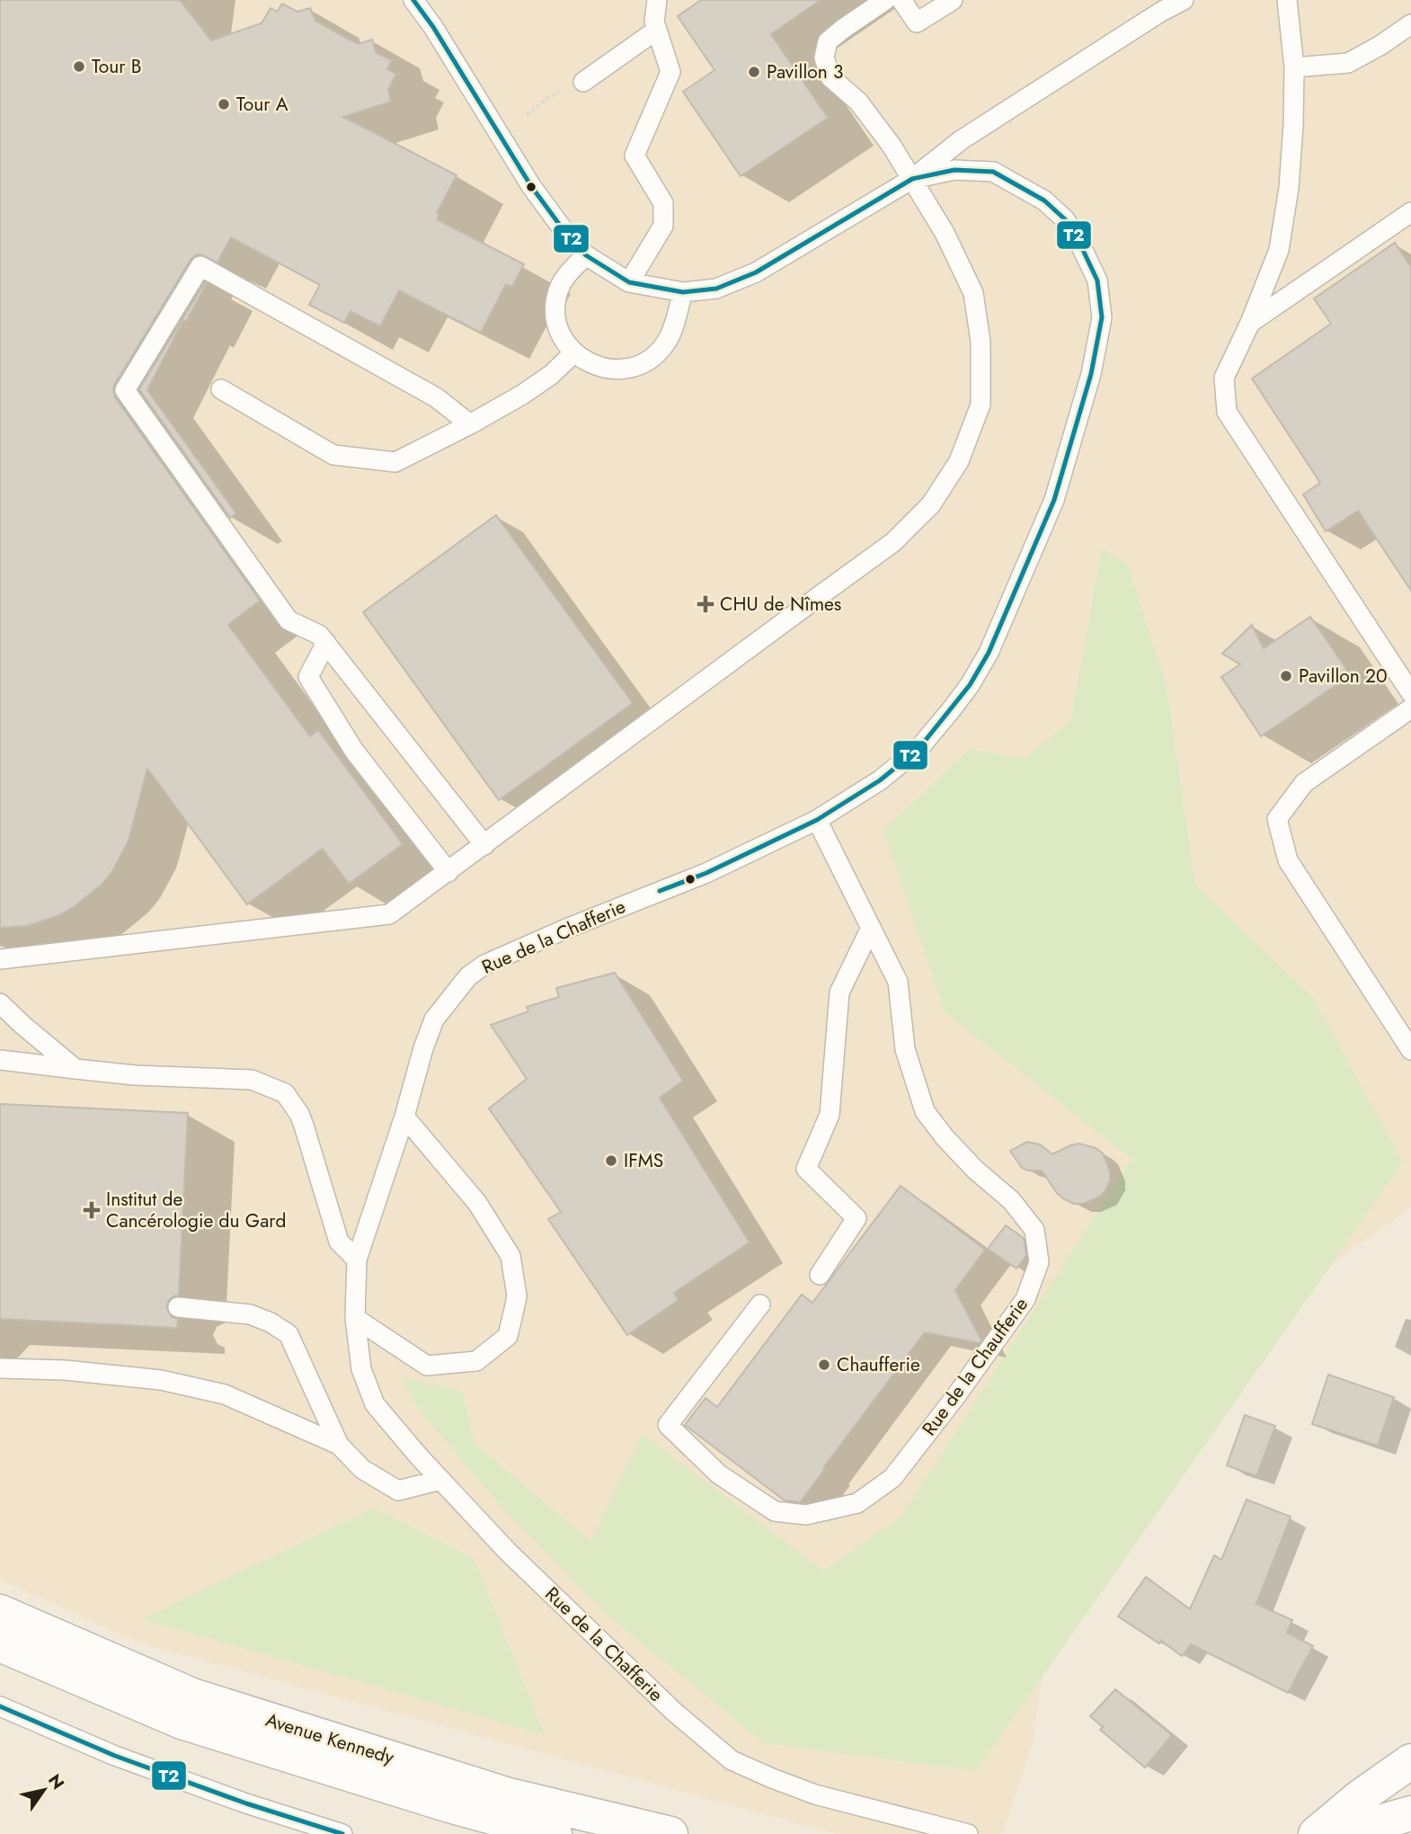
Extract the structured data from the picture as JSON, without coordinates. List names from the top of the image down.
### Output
{
  "streets": {
    "main road": ["Avenue Kennedy"],
    "lane": ["Rue de la Chafferie", "Rue de la Chaufferie"]
  },
  "crossings": [
    ["Rue de la Chafferie", "Rue de la Chaufferie"]
  ],
  "places": {
    "other": [
      "Tour B",
      "Pavillon 3",
      "Tour A",
      "Pavillon 20",
      "IFMS",
      "Chaufferie"
    ],
    "health": ["CHU de Nîmes", "Institut de Cancérologie du Gard"]
  },
  "lines": ["transit line T2"],
  "north": "top right"
}
